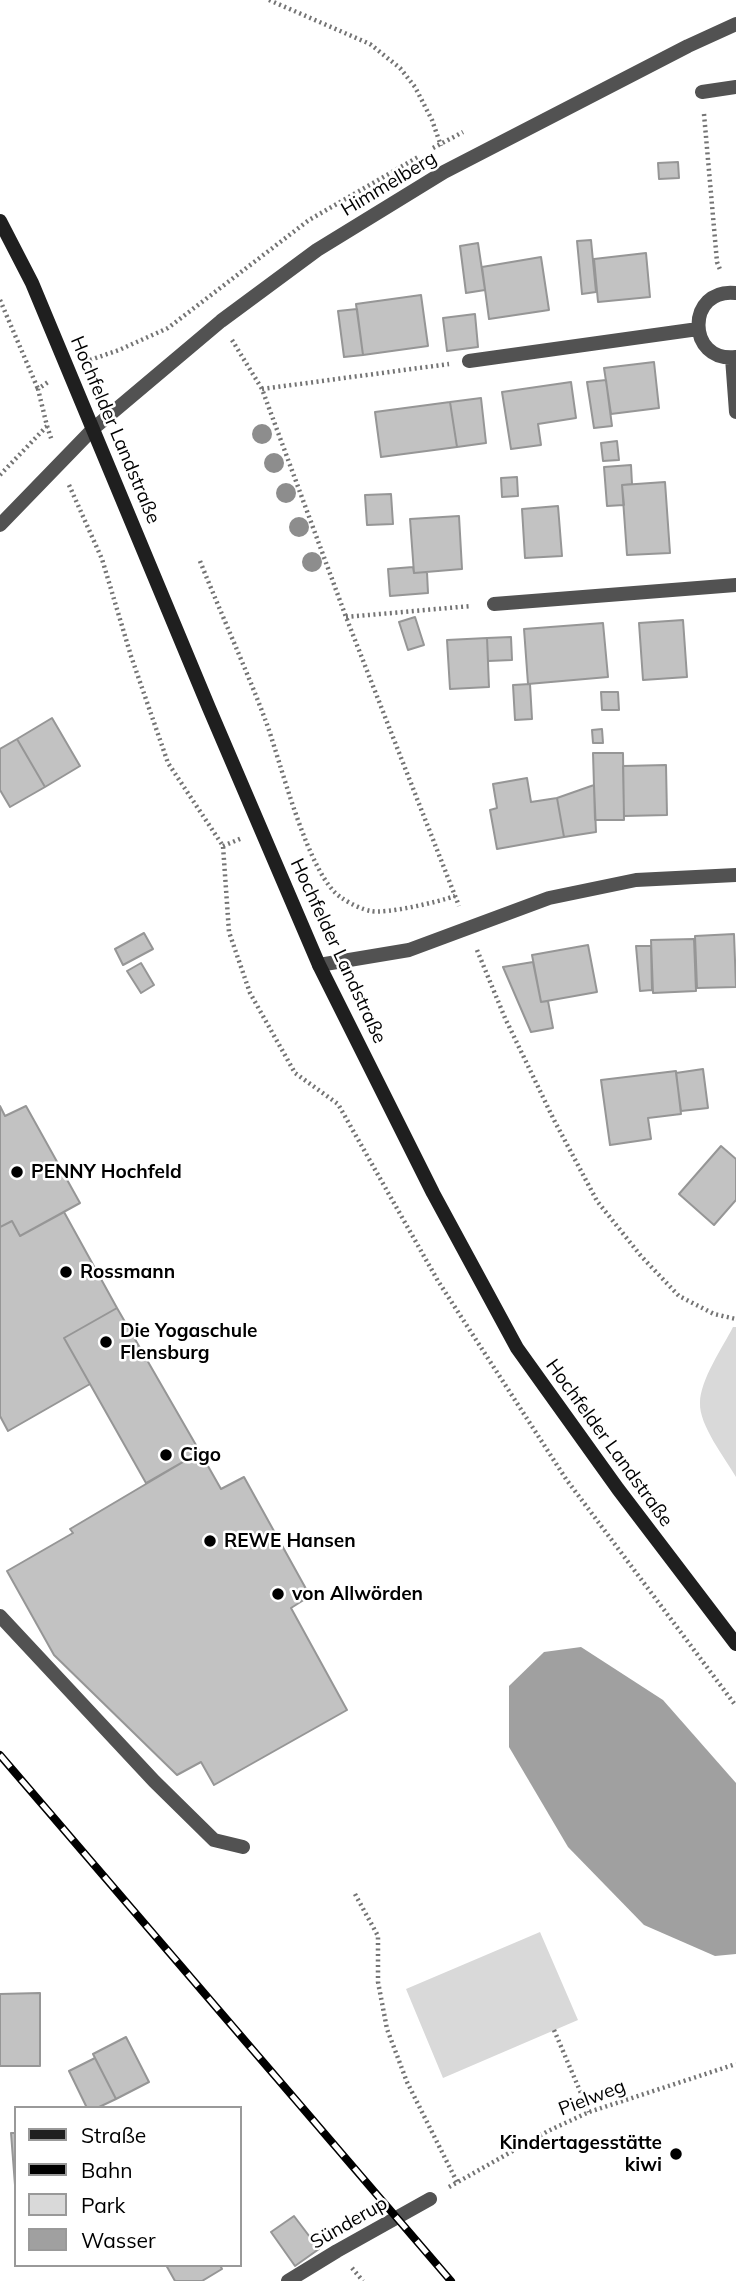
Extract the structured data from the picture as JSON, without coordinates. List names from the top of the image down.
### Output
{
  "streets": {
    "main road": ["Hochfelder Landstraße"],
    "street": ["Himmelberg", "Sünderup"],
    "path": ["Pielweg"]
  },
  "crossings": [
    ["Himmelberg", "Hochfelder Landstraße"],
    ["Pielweg", "Sünderup"]
  ],
  "places": [
    "PENNY Hochfeld",
    "Rossmann",
    "Die Yogaschule Flensburg",
    "Cigo",
    "REWE Hansen",
    "von Allwörden",
    "Kindertagesstätte kiwi"
  ],
  "legend": [
    "Straße",
    "Bahn",
    "Park",
    "Wasser"
  ]
}
